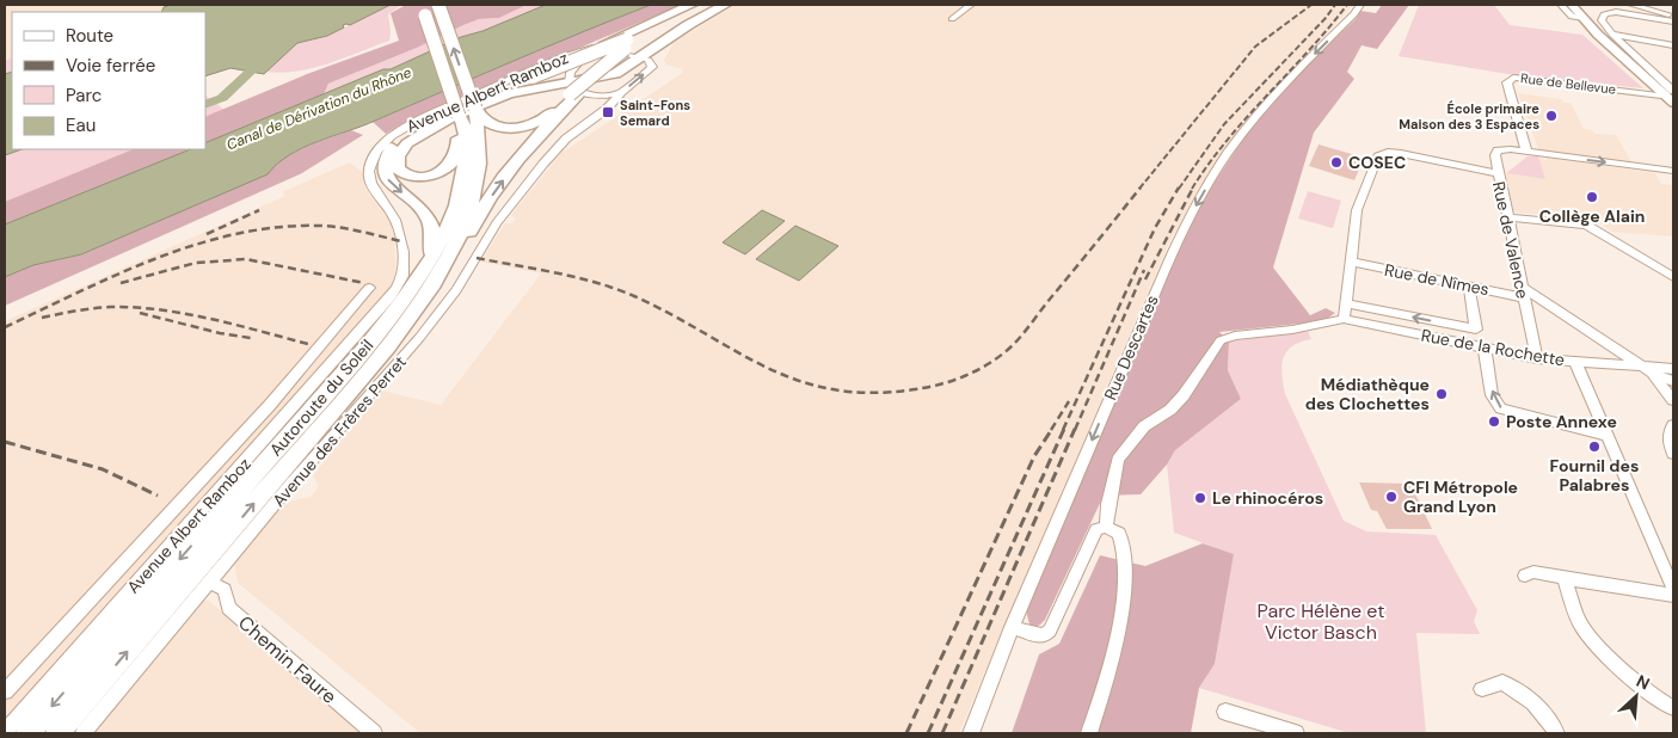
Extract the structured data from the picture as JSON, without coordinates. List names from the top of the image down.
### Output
{
  "streets": {
    "highway": ["Autoroute du Soleil"],
    "street": [
      "Rue de Bellevue",
      "Avenue Albert Ramboz",
      "Rue de Valence",
      "Rue de Nîmes",
      "Rue Descartes",
      "Rue de la Rochette",
      "Avenue des Frères Perret",
      "Chemin Faure"
    ]
  },
  "crossings": [
    ["Rue de Bellevue", "Rue de Valence"],
    ["Rue de Valence", "Rue de Nîmes"],
    ["Rue de Valence", "Rue de la Rochette"],
    ["Avenue des Frères Perret", "Chemin Faure"]
  ],
  "one_way": ["Rue Descartes"],
  "water": ["Canal de Dérivation du Rhône"],
  "parks": ["Parc Hélène et Victor Basch"],
  "places": {
    "transit": ["Saint-Fons Semard"],
    "other": [
      "École primaire Maison des 3 Espaces",
      "COSEC",
      "Collège Alain",
      "Médiathèque des Clochettes",
      "Poste Annexe",
      "Fournil des Palabres",
      "CFI Métropole Grand Lyon",
      "Le rhinocéros"
    ]
  },
  "legend": [
    "Route",
    "Voie ferrée",
    "Parc",
    "Eau"
  ],
  "north": "top right"
}
